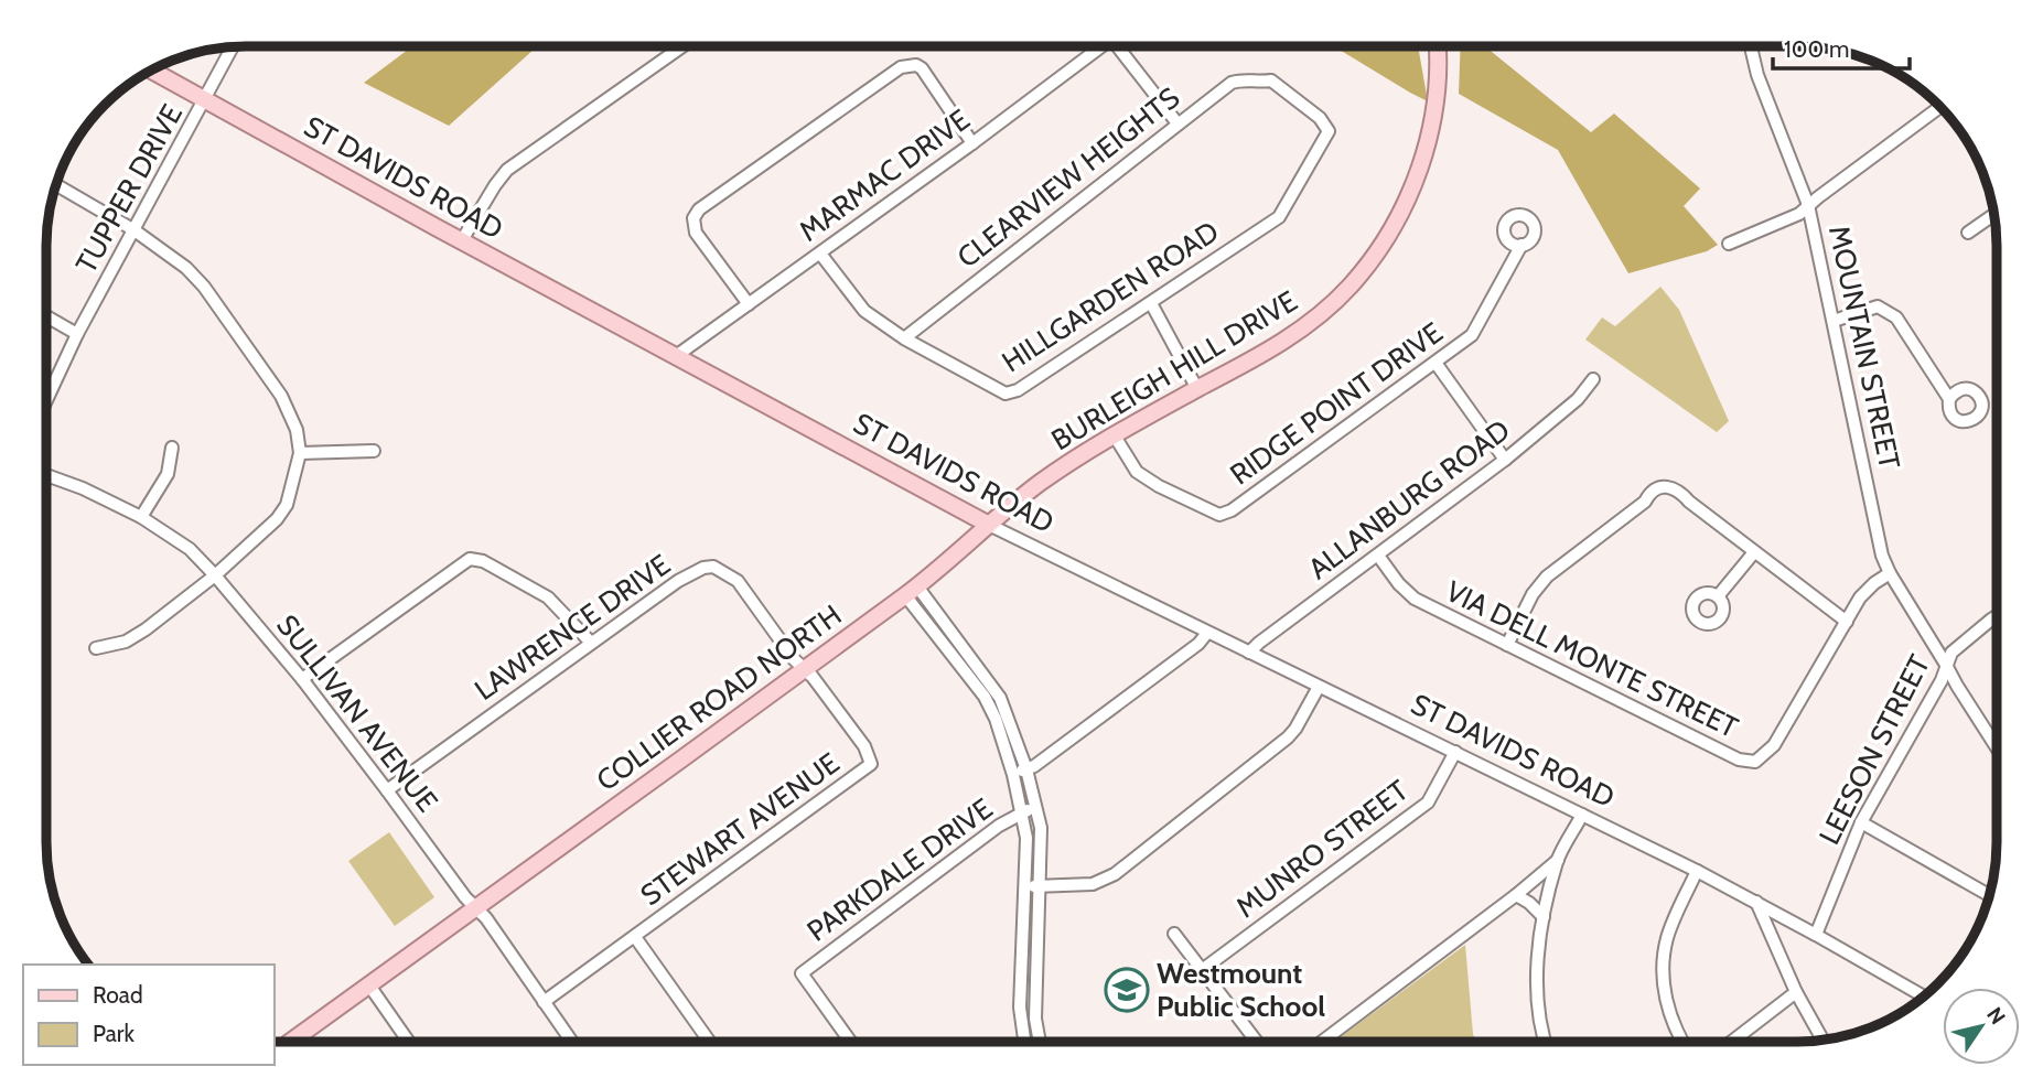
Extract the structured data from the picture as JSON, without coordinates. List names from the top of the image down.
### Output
{
  "streets": {
    "main road": ["ST DAVIDS ROAD", "BURLEIGH HILL DRIVE", "COLLIER ROAD NORTH"],
    "street": [
      "MARMAC DRIVE",
      "CLEARVIEW HEIGHTS",
      "TUPPER DRIVE",
      "HILLGARDEN ROAD",
      "MOUNTAIN STREET",
      "RIDGE POINT DRIVE",
      "ALLANBURG ROAD",
      "LAWRENCE DRIVE",
      "VIA DELL MONTE STREET",
      "SULLIVAN AVENUE",
      "LEESON STREET",
      "STEWART AVENUE",
      "MUNRO STREET",
      "PARKDALE DRIVE"
    ]
  },
  "crossings": [
    ["MARMAC DRIVE", "ST DAVIDS ROAD"],
    ["MARMAC DRIVE", "HILLGARDEN ROAD"],
    ["ST DAVIDS ROAD", "TUPPER DRIVE"],
    ["ST DAVIDS ROAD", "BURLEIGH HILL DRIVE"],
    ["ST DAVIDS ROAD", "ALLANBURG ROAD"],
    ["ST DAVIDS ROAD", "COLLIER ROAD NORTH"],
    ["ST DAVIDS ROAD", "LEESON STREET"],
    ["ST DAVIDS ROAD", "MUNRO STREET"],
    ["ST DAVIDS ROAD", "PARKDALE DRIVE"],
    ["CLEARVIEW HEIGHTS", "HILLGARDEN ROAD"],
    ["MOUNTAIN STREET", "VIA DELL MONTE STREET"],
    ["MOUNTAIN STREET", "LEESON STREET"],
    ["BURLEIGH HILL DRIVE", "RIDGE POINT DRIVE"],
    ["BURLEIGH HILL DRIVE", "COLLIER ROAD NORTH"],
    ["ALLANBURG ROAD", "VIA DELL MONTE STREET"],
    ["LAWRENCE DRIVE", "COLLIER ROAD NORTH"],
    ["LAWRENCE DRIVE", "SULLIVAN AVENUE"],
    ["LAWRENCE DRIVE", "STEWART AVENUE"],
    ["COLLIER ROAD NORTH", "SULLIVAN AVENUE"],
    ["COLLIER ROAD NORTH", "STEWART AVENUE"],
    ["SULLIVAN AVENUE", "STEWART AVENUE"]
  ],
  "places": {
    "school or university": ["Westmount Public School"]
  },
  "legend": ["Road", "Park"],
  "scale_bar": "100 m",
  "north": "top right"
}
